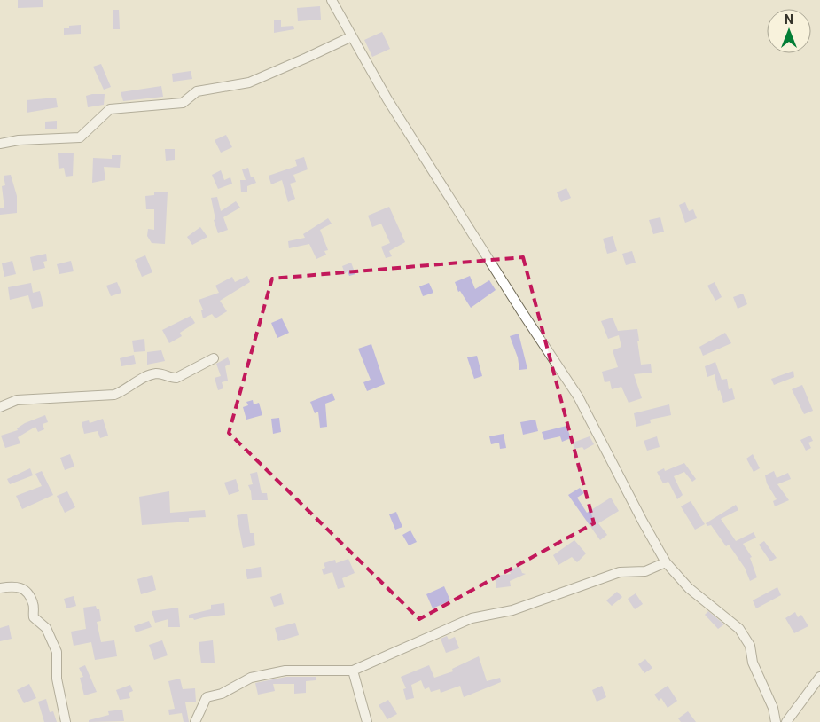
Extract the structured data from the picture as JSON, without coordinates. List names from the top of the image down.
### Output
{
  "north": "top"
}
